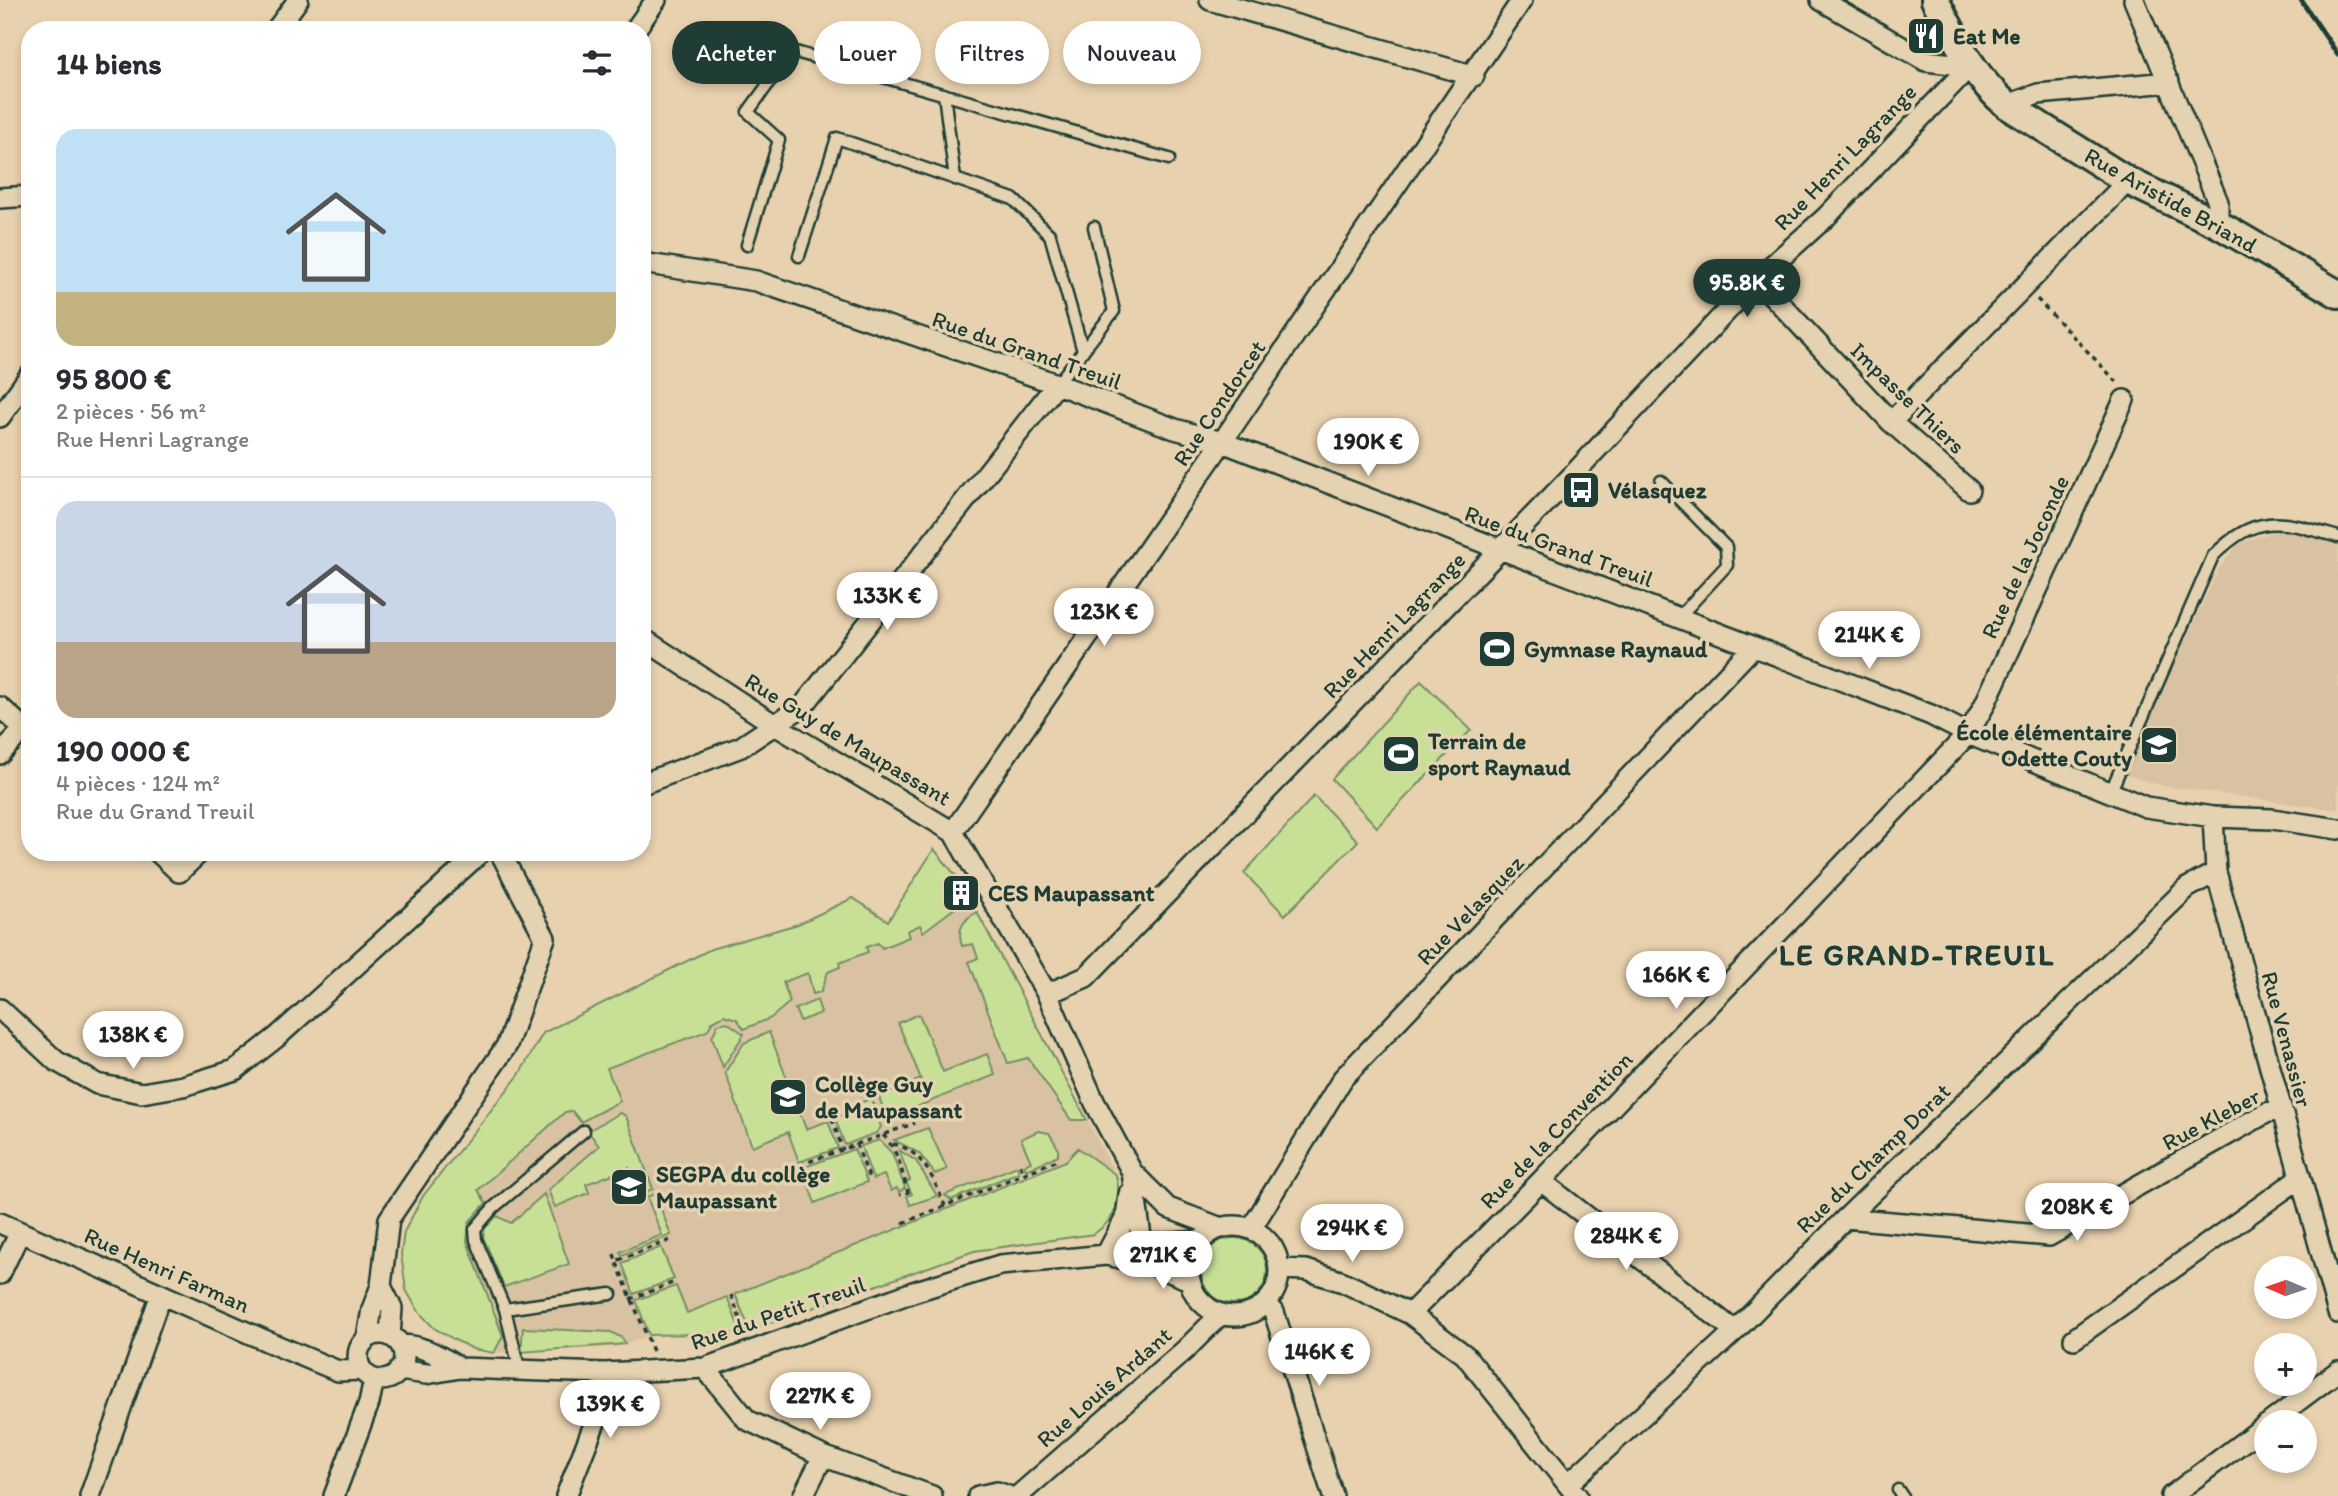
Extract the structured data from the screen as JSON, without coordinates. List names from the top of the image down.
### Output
{
  "streets": {
    "street": [
      "Rue Henri Lagrange",
      "Rue Aristide Briand",
      "Rue du Grand Treuil",
      "Impasse Thiers",
      "Rue Condorcet",
      "Rue de la Joconde",
      "Rue Guy de Maupassant",
      "Rue Velasquez",
      "Rue Venassier",
      "Rue Kleber",
      "Rue de la Convention",
      "Rue du Champ Dorat",
      "Rue Henri Farman",
      "Rue du Petit Treuil",
      "Rue Louis Ardant"
    ]
  },
  "crossings": [
    ["Rue Henri Lagrange", "Rue Aristide Briand"],
    ["Rue Henri Lagrange", "Rue du Grand Treuil"],
    ["Rue Henri Lagrange", "Impasse Thiers"],
    ["Rue Henri Lagrange", "Rue Guy de Maupassant"],
    ["Rue du Grand Treuil", "Rue Condorcet"],
    ["Rue du Grand Treuil", "Rue de la Joconde"],
    ["Rue du Grand Treuil", "Rue Velasquez"],
    ["Rue du Grand Treuil", "Rue Venassier"],
    ["Rue du Grand Treuil", "Rue de la Convention"],
    ["Rue Condorcet", "Rue Guy de Maupassant"],
    ["Rue de la Joconde", "Rue de la Convention"],
    ["Rue Guy de Maupassant", "Rue Velasquez"],
    ["Rue Guy de Maupassant", "Rue du Petit Treuil"],
    ["Rue Guy de Maupassant", "Rue Louis Ardant"],
    ["Rue Velasquez", "Rue du Petit Treuil"],
    ["Rue Velasquez", "Rue Louis Ardant"],
    ["Rue Venassier", "Rue Kleber"],
    ["Rue Venassier", "Rue du Champ Dorat"],
    ["Rue Kleber", "Rue du Champ Dorat"],
    ["Rue Henri Farman", "Rue du Petit Treuil"],
    ["Rue du Petit Treuil", "Rue Louis Ardant"]
  ],
  "districts": ["LE GRAND-TREUIL"],
  "places": {
    "restaurant": ["Eat Me"],
    "bus stop": ["Vélasquez"],
    "sports": ["Gymnase Raynaud", "Terrain de sport Raynaud"],
    "school or university": ["École élémentaire Odette Couty", "Collège Guy de Maupassant", "SEGPA du collège Maupassant"],
    "building": ["CES Maupassant"]
  },
  "north": "left",
  "page": {
    "chip": [
      "Acheter",
      "Louer",
      "Filtres",
      "Nouveau"
    ],
    "heading": "14 biens",
    "list": [
      {
        "name": "95 800 €",
        "note": "2 pièces · 56 m² · Rue Henri Lagrange"
      },
      {
        "name": "190 000 €",
        "note": "4 pièces · 124 m² · Rue du Grand Treuil"
      }
    ],
    "price": [
      "95.8K €",
      "190K €",
      "133K €",
      "123K €",
      "214K €",
      "166K €",
      "138K €",
      "208K €",
      "294K €",
      "284K €",
      "271K €",
      "146K €",
      "227K €",
      "139K €"
    ],
    "map_buttons": ["+", "−"]
  }
}
